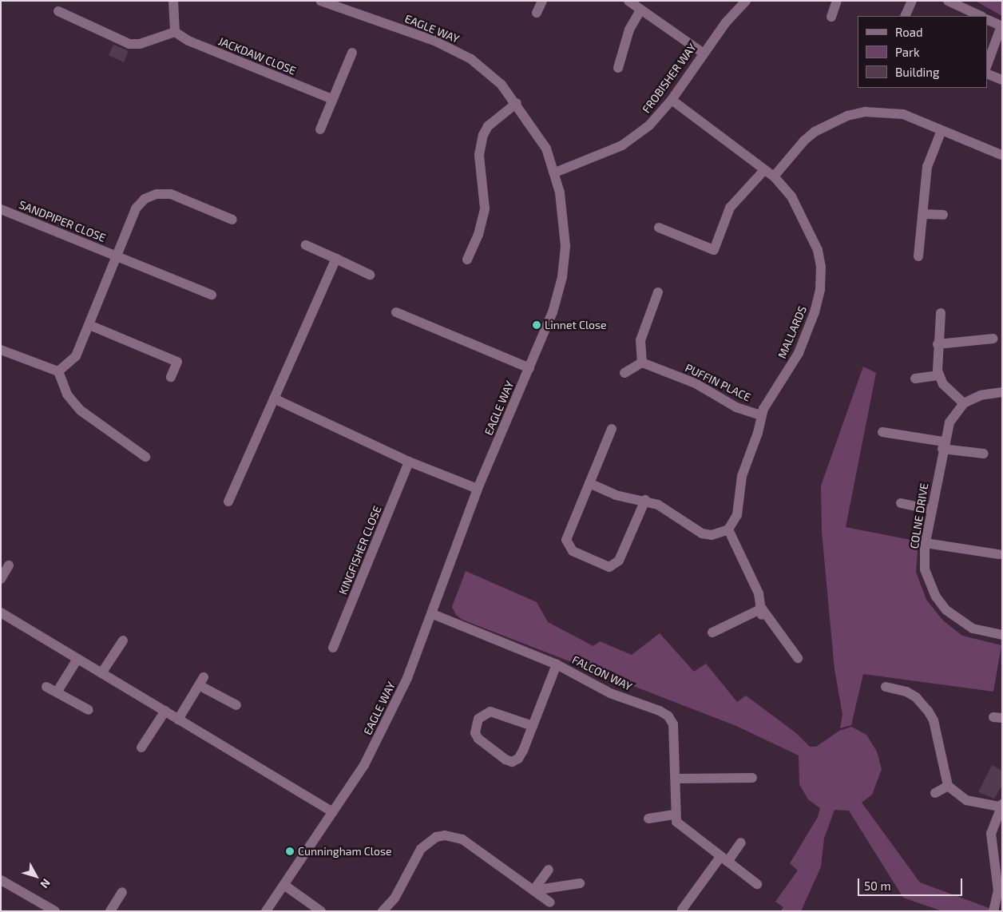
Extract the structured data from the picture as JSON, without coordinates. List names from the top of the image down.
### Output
{
  "streets": {
    "street": [
      "EAGLE WAY",
      "JACKDAW CLOSE",
      "FROBISHER WAY",
      "SANDPIPER CLOSE",
      "MALLARDS",
      "PUFFIN PLACE",
      "COLNE DRIVE",
      "KINGFISHER CLOSE",
      "FALCON WAY"
    ]
  },
  "crossings": [
    ["EAGLE WAY", "FROBISHER WAY"],
    ["EAGLE WAY", "FALCON WAY"],
    ["FROBISHER WAY", "MALLARDS"],
    ["MALLARDS", "PUFFIN PLACE"]
  ],
  "places": ["Linnet Close", "Cunningham Close"],
  "legend": ["Road", "Park", "Building"],
  "scale_bar": "50 m",
  "north": "bottom right"
}
